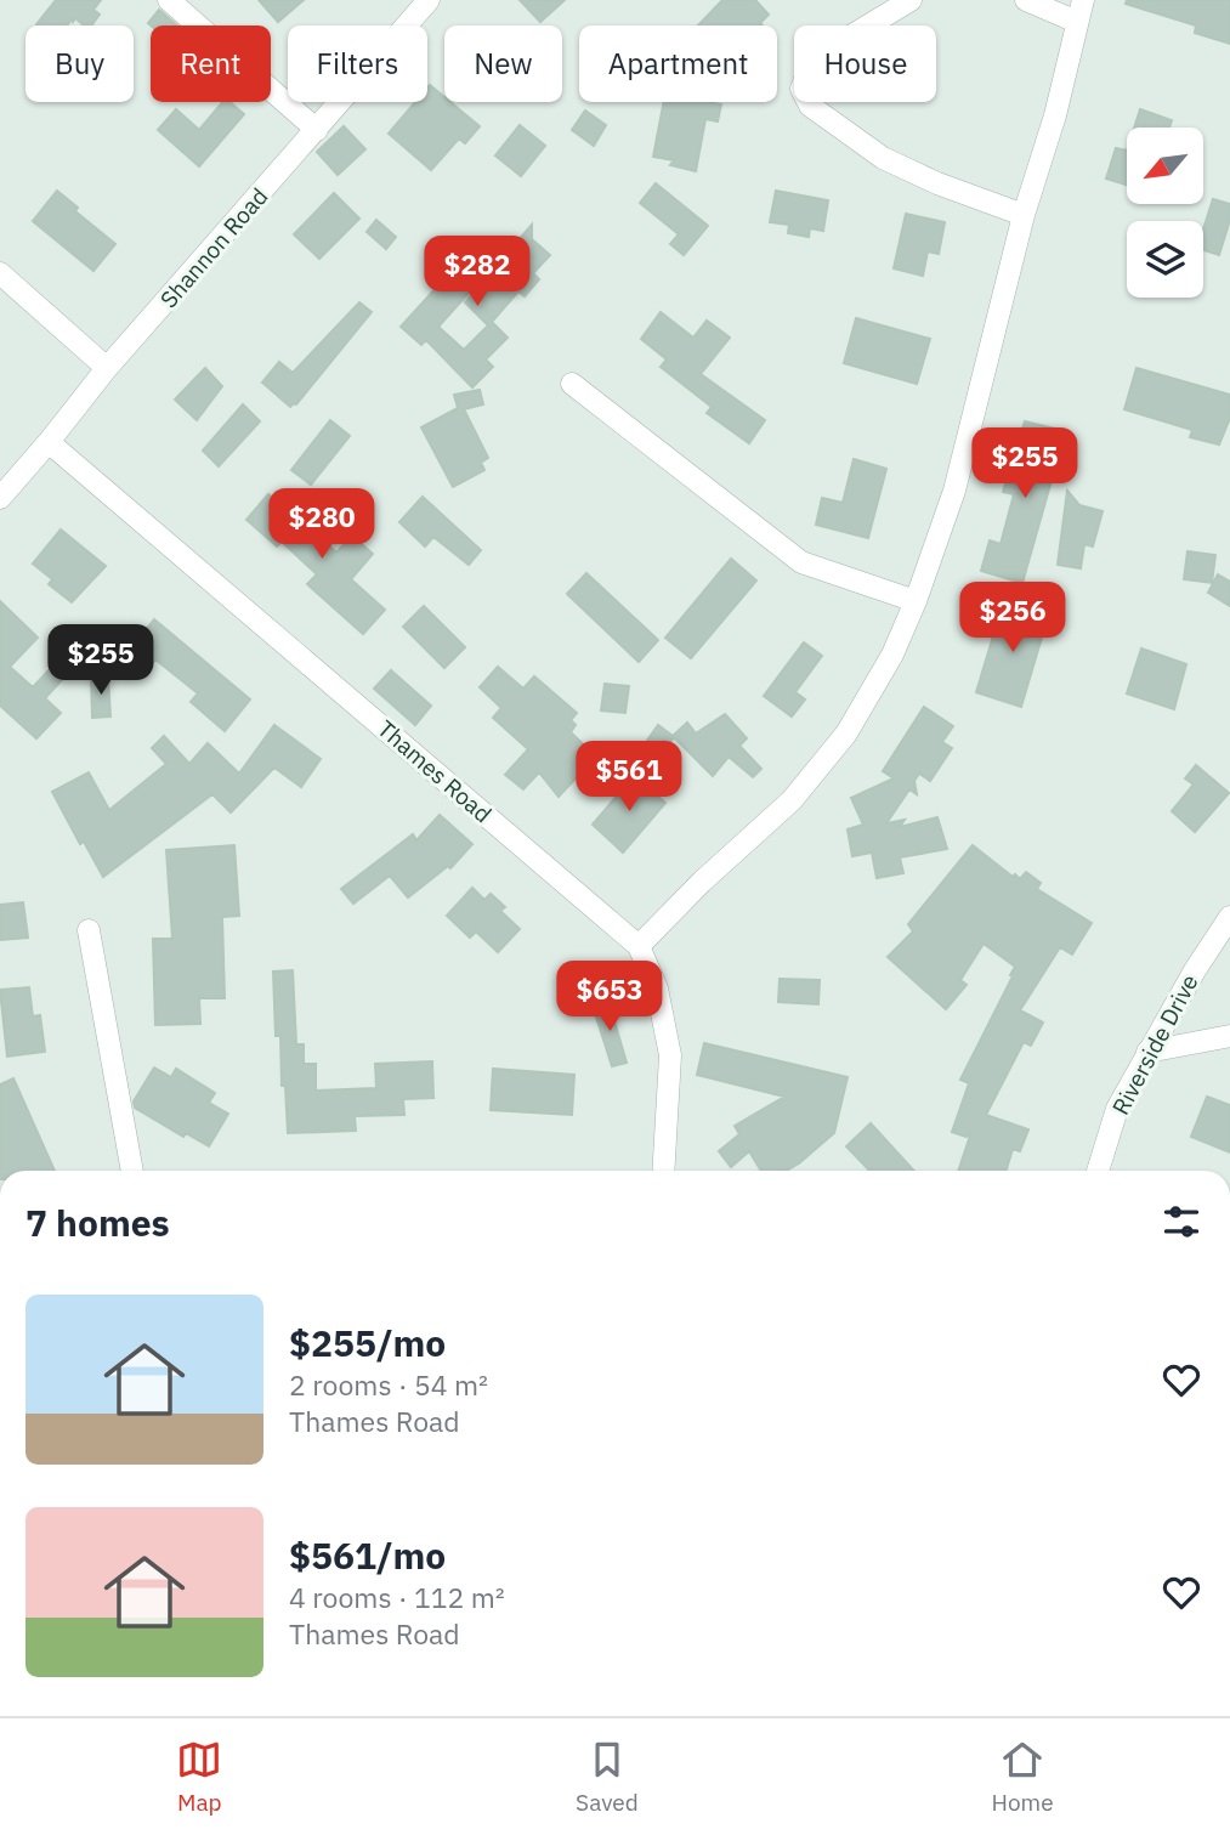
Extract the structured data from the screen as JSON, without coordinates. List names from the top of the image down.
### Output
{
  "streets": {
    "street": ["Shannon Road", "Thames Road", "Riverside Drive"]
  },
  "crossings": [
    ["Shannon Road", "Thames Road"]
  ],
  "north": "bottom left",
  "page": {
    "chip": [
      "Buy",
      "Rent",
      "Filters",
      "New",
      "Apartment",
      "House"
    ],
    "price": [
      "$282",
      "$255",
      "$280",
      "$256",
      "$255",
      "$561",
      "$653"
    ],
    "heading": "7 homes",
    "list": [
      {
        "name": "$255/mo",
        "note": "2 rooms · 54 m² · Thames Road"
      },
      {
        "name": "$561/mo",
        "note": "4 rooms · 112 m² · Thames Road"
      }
    ],
    "tabs": ["Map", "Saved", "Home"]
  }
}
